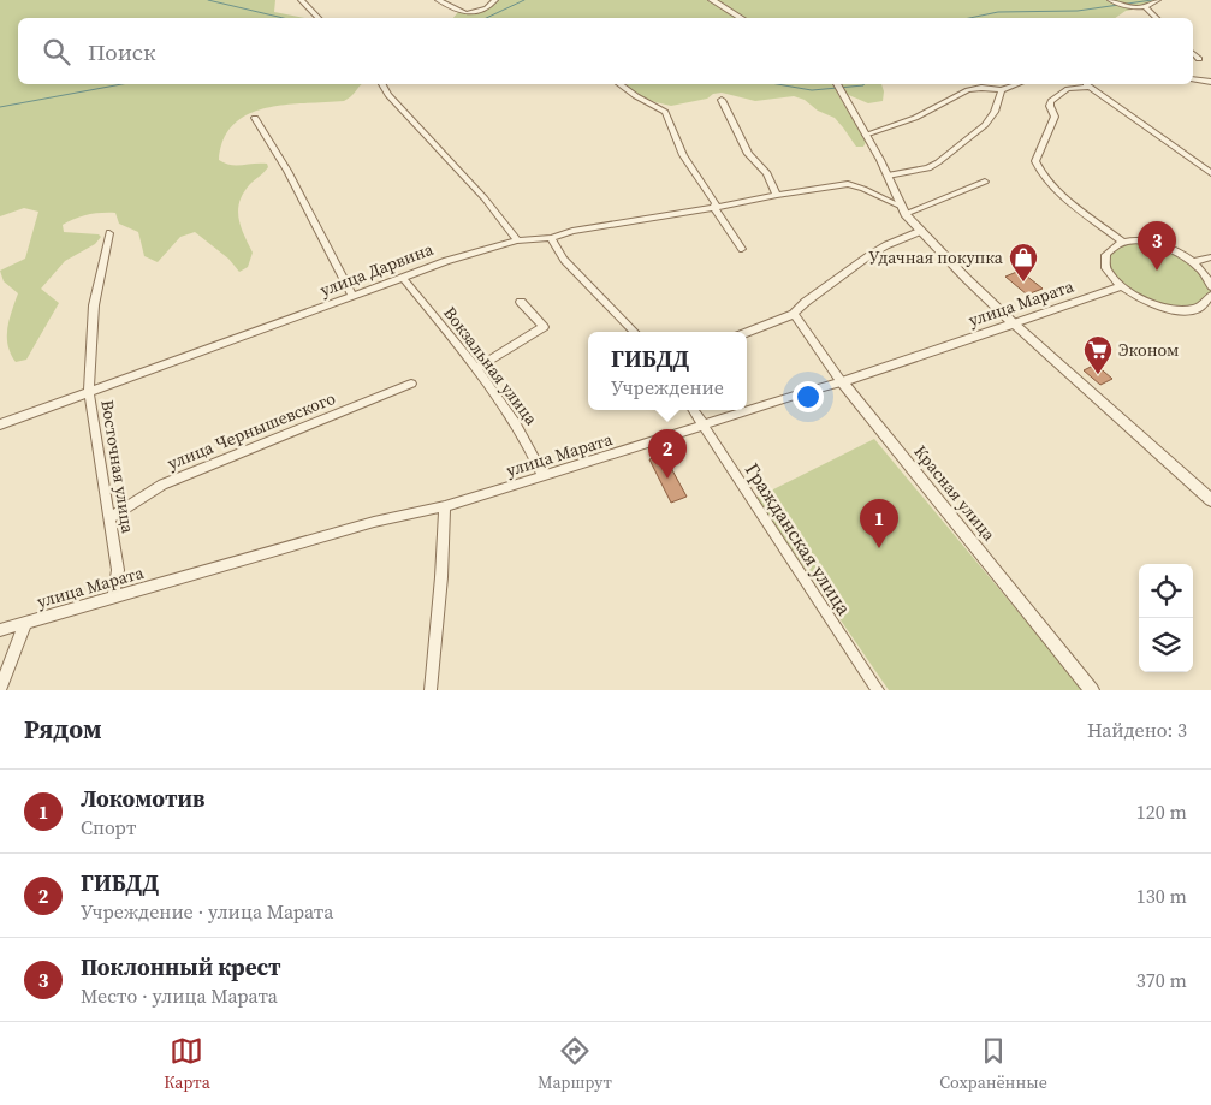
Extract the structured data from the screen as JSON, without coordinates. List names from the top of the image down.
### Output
{
  "streets": {
    "street": [
      "улица Дарвина",
      "улица Марата",
      "Вокзальная улица",
      "улица Чернышевского",
      "Восточная улица",
      "Красная улица",
      "Гражданская улица"
    ]
  },
  "crossings": [
    ["улица Дарвина", "Вокзальная улица"],
    ["улица Дарвина", "Восточная улица"],
    ["улица Марата", "Вокзальная улица"],
    ["улица Марата", "Восточная улица"],
    ["улица Марата", "Красная улица"],
    ["улица Марата", "Гражданская улица"],
    ["улица Чернышевского", "Восточная улица"]
  ],
  "places": {
    "shop": ["Удачная покупка"],
    "supermarket": ["Эконом"]
  },
  "page": {
    "search": "Поиск",
    "pins": ["3", "2", "1"],
    "popup": ["ГИБДД", "Учреждение"],
    "heading": ["Рядом", "Найдено: 3"],
    "list": [
      {
        "mark": "1",
        "name": "Локомотив",
        "note": "Спорт",
        "value": "120 m"
      },
      {
        "mark": "2",
        "name": "ГИБДД",
        "note": "Учреждение · улица Марата",
        "value": "130 m"
      },
      {
        "mark": "3",
        "name": "Поклонный крест",
        "note": "Место · улица Марата",
        "value": "370 m"
      }
    ],
    "nav": ["Карта", "Маршрут", "Сохранённые"]
  }
}
